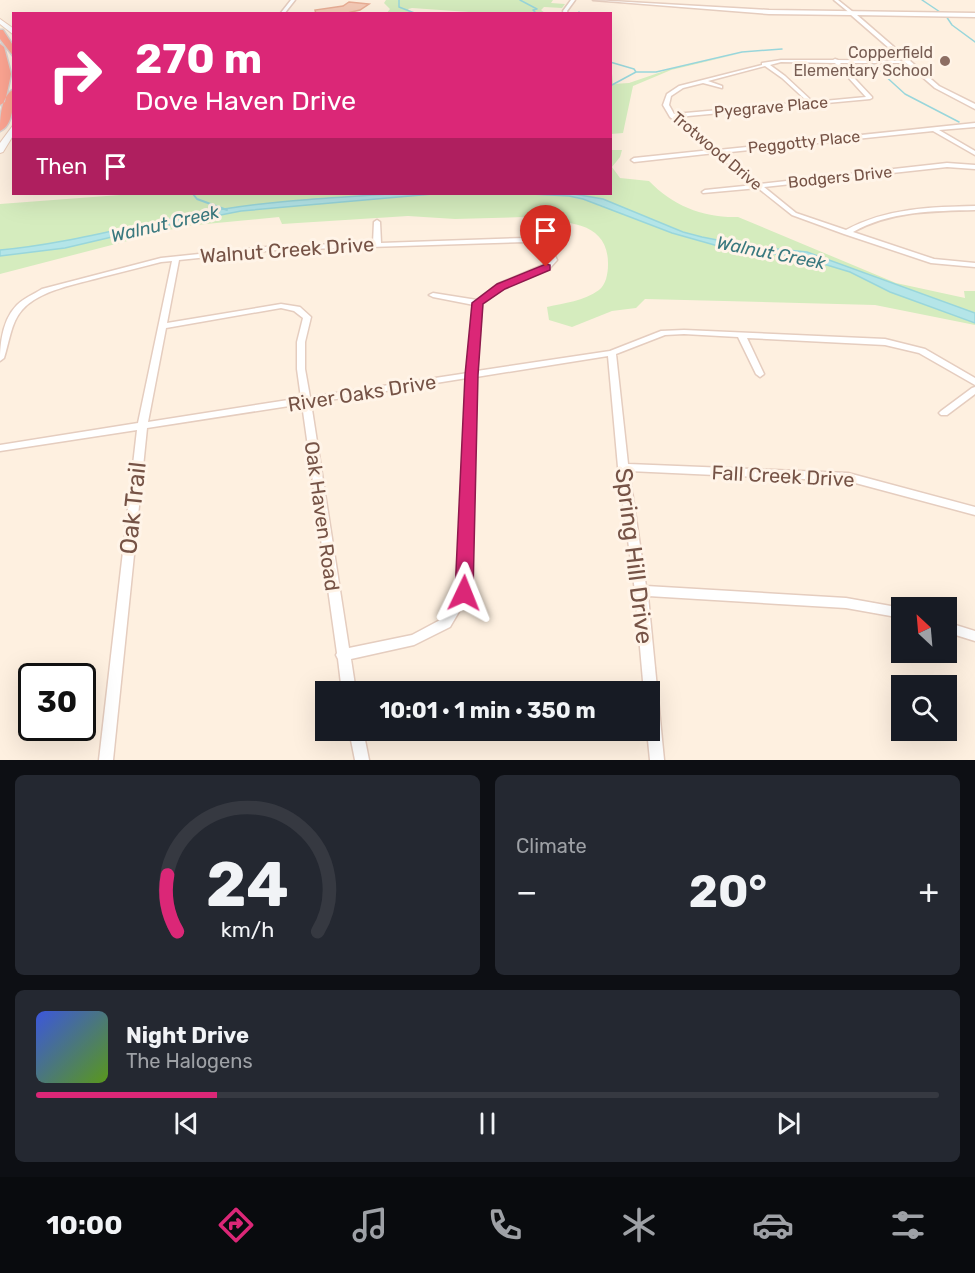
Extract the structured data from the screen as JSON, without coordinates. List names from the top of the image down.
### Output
{
  "streets": {
    "street": [
      "Pyegrave Place",
      "Peggotty Place",
      "Trotwood Drive",
      "Bodgers Drive",
      "Walnut Creek Drive",
      "River Oaks Drive",
      "Fall Creek Drive",
      "Oak Trail",
      "Oak Haven Road",
      "Spring Hill Drive"
    ]
  },
  "crossings": [
    ["Pyegrave Place", "Trotwood Drive"],
    ["Peggotty Place", "Trotwood Drive"],
    ["Trotwood Drive", "Bodgers Drive"],
    ["Walnut Creek Drive", "Oak Trail"],
    ["River Oaks Drive", "Oak Trail"],
    ["River Oaks Drive", "Oak Haven Road"],
    ["River Oaks Drive", "Spring Hill Drive"],
    ["Fall Creek Drive", "Spring Hill Drive"],
    ["Oak Trail", "Oak Haven Road"]
  ],
  "water": ["Walnut Creek"],
  "places": ["Copperfield Elementary School"],
  "north": "top left",
  "page": {
    "turn": ["270 m", "Dove Haven Drive"],
    "then": "Then",
    "limit": "30",
    "trip": "10:01 · 1 min · 350 m",
    "tile": "Climate",
    "heat": ["−", "20°", "+"],
    "song": ["Night Drive", "The Halogens"],
    "tabs": "10:00",
    "gauge": ["24", "km/h"]
  }
}
